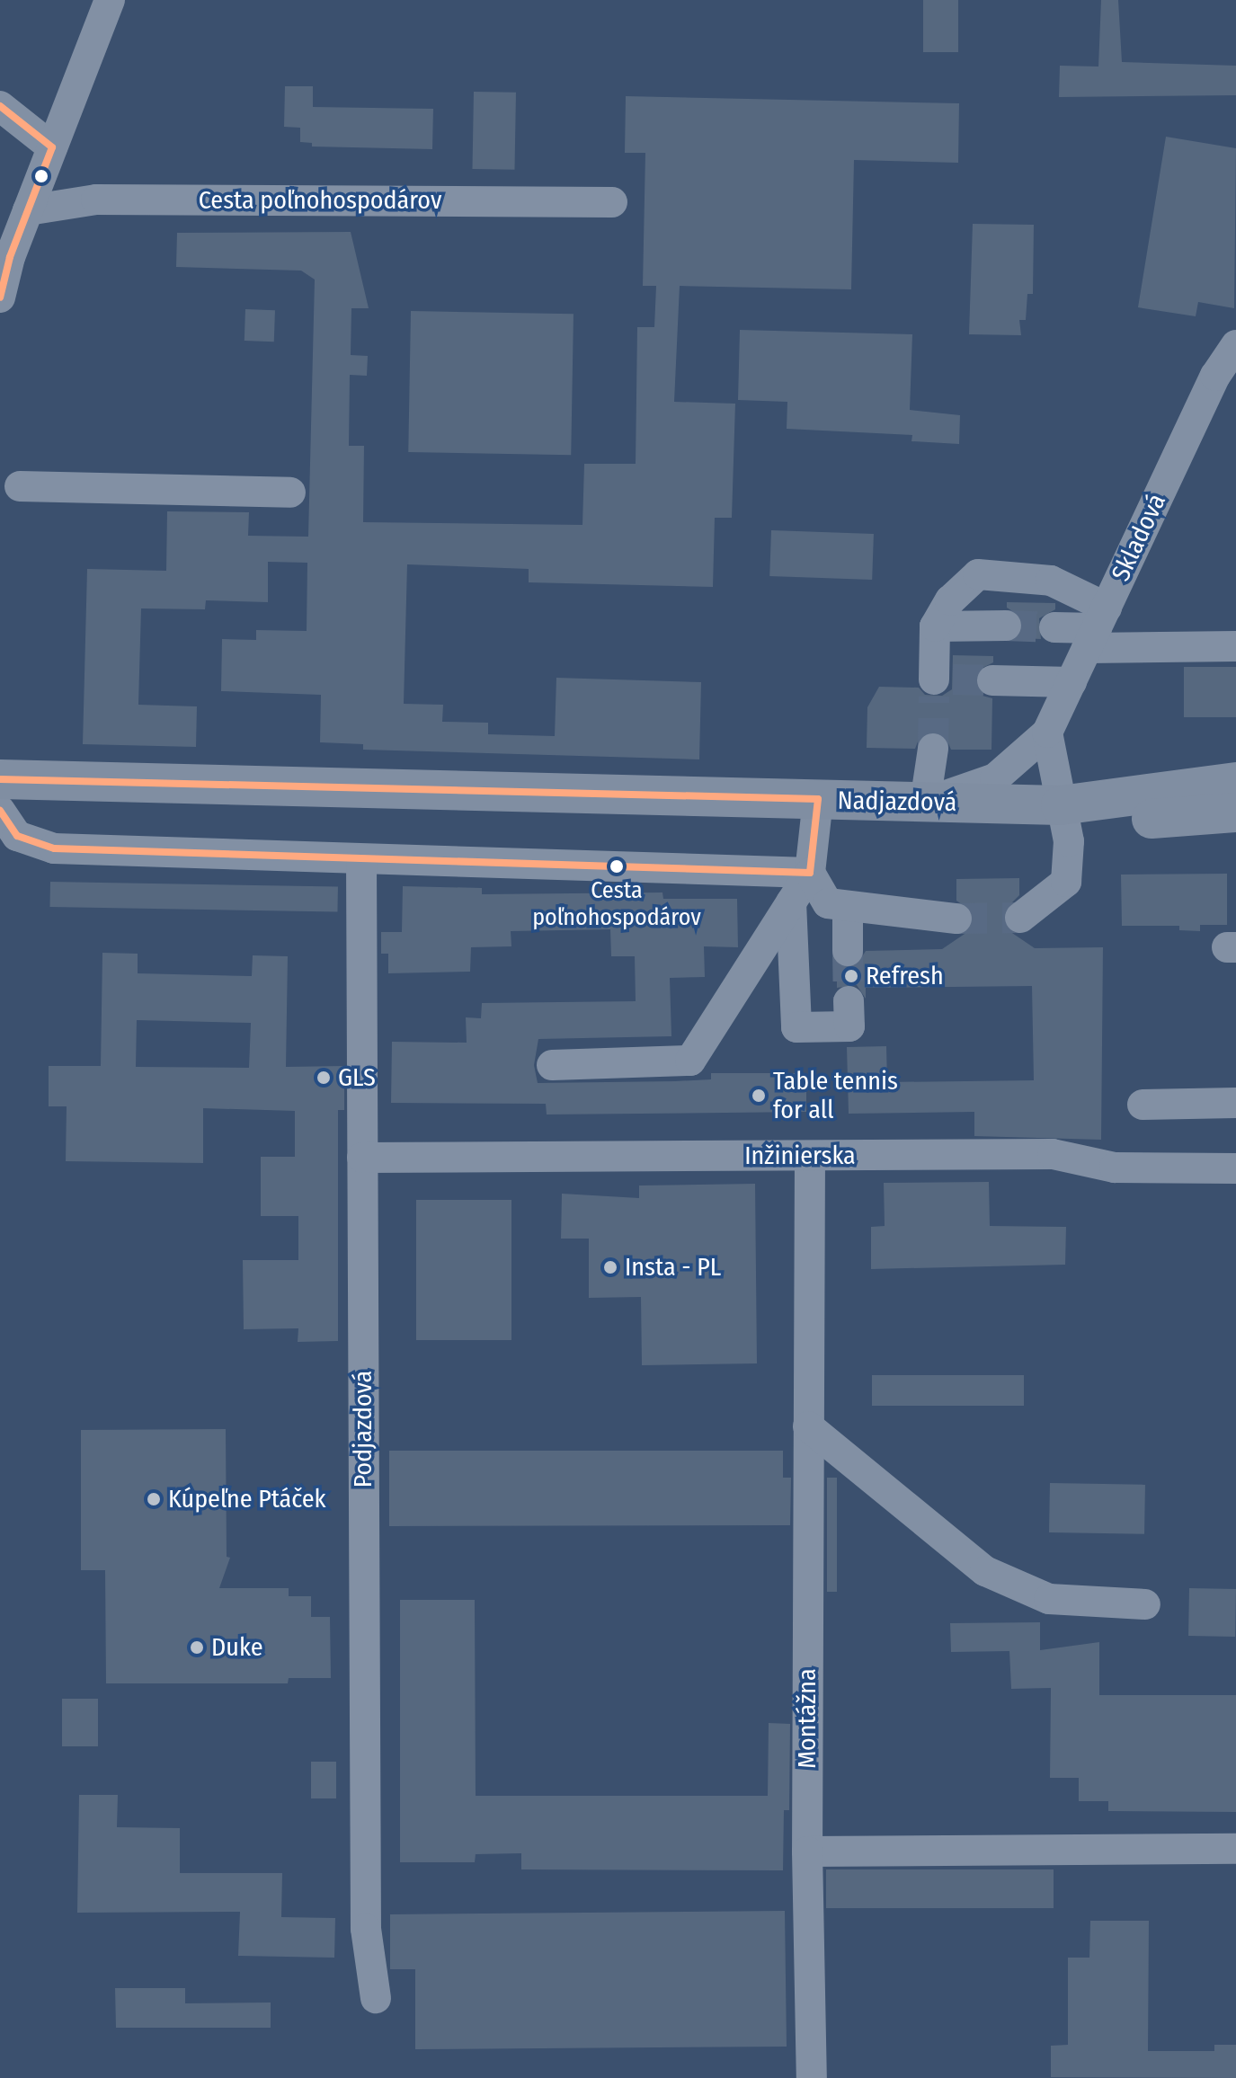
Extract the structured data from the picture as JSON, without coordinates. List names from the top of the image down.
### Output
{
  "streets": {
    "main road": ["Nadjazdová"],
    "street": [
      "Cesta poľnohospodárov",
      "Skladová",
      "Inžinierska",
      "Podjazdová",
      "Montážna"
    ]
  },
  "crossings": [
    ["Skladová", "Nadjazdová"],
    ["Inžinierska", "Podjazdová"],
    ["Inžinierska", "Montážna"]
  ],
  "places": [
    "Cesta poľnohospodárov",
    "Refresh",
    "GLS",
    "Table tennis for all",
    "Insta - PL",
    "Kúpeľne Ptáček",
    "Duke"
  ]
}
